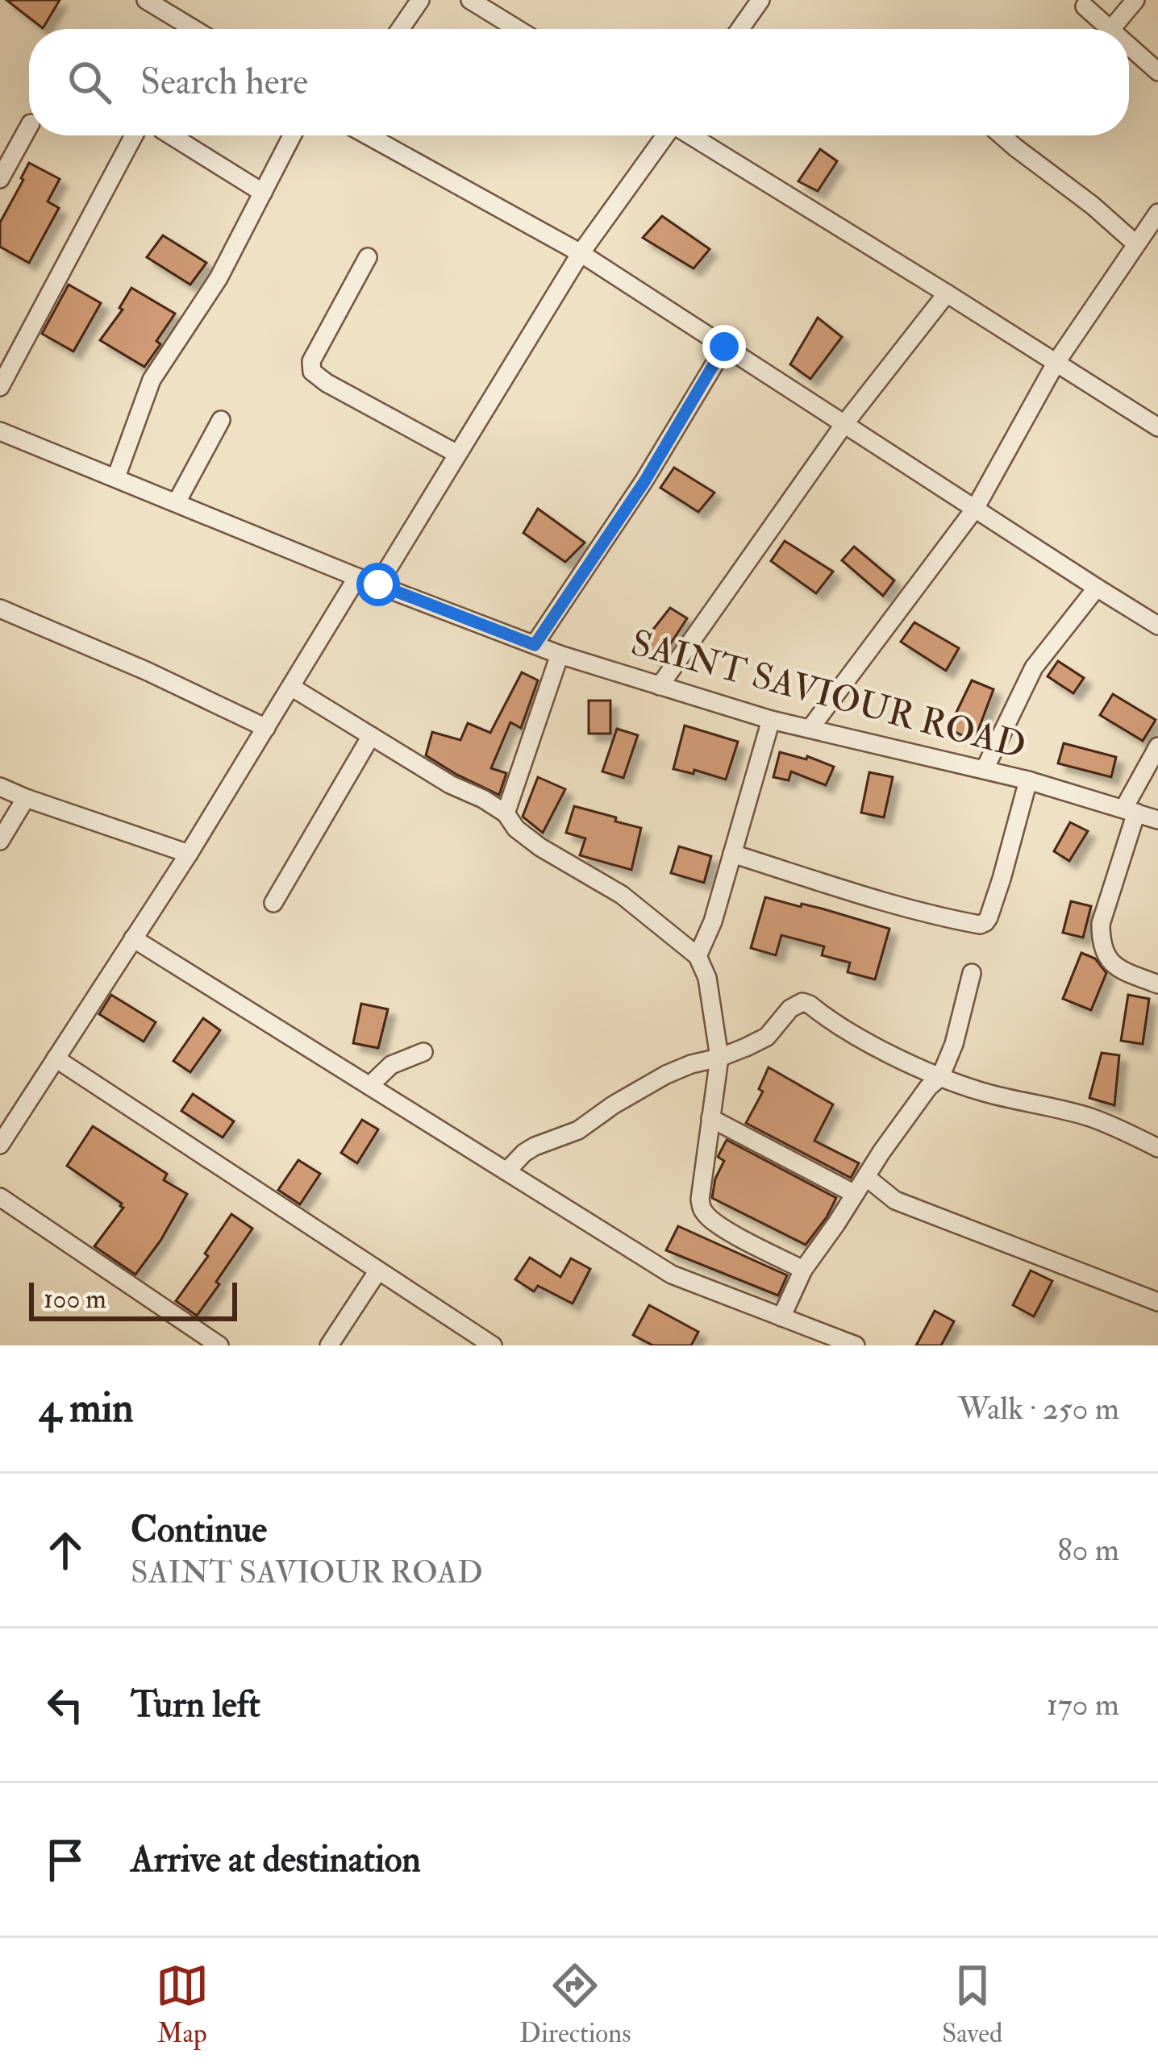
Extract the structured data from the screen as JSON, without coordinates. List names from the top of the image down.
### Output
{
  "streets": {
    "street": ["SAINT SAVIOUR ROAD"]
  },
  "scale_bar": "100 m",
  "page": {
    "search": "Search here",
    "scale": "100 m",
    "heading": ["4 min", "Walk · 250 m"],
    "list": [
      ["Continue", "SAINT SAVIOUR ROAD", "80 m"],
      ["Turn left", "170 m"],
      "Arrive at destination"
    ],
    "nav": ["Map", "Directions", "Saved"]
  }
}
